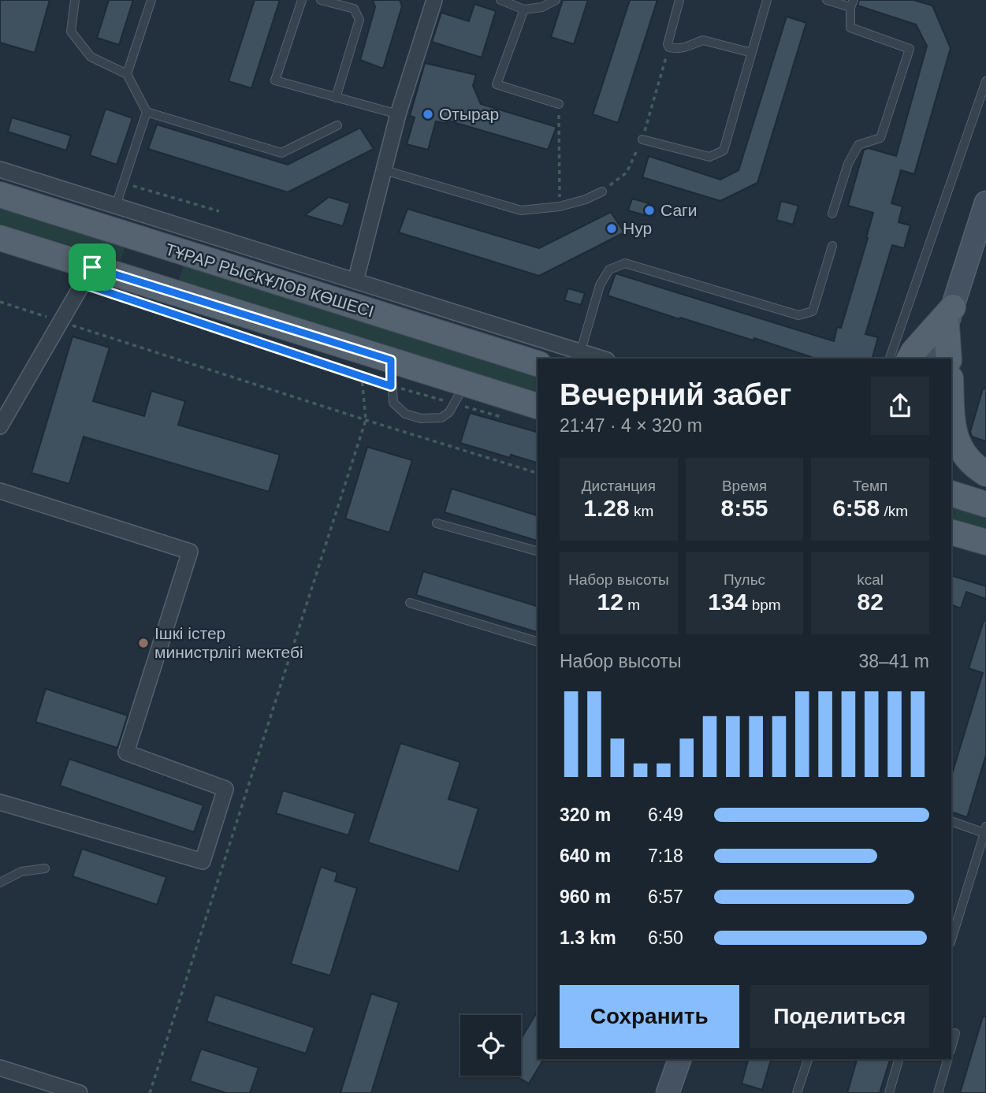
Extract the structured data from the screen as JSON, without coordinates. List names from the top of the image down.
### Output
{
  "streets": {
    "main road": ["ТҰРАР РЫСКҰЛОВ КӨШЕСІ"]
  },
  "places": [
    "Отырар",
    "Саги",
    "Нур",
    "Ішкі істер министрлігі мектебі"
  ],
  "page": {
    "heading": ["Вечерний забег", "21:47 · 4 × 320 m"],
    "stats": [
      ["Дистанция", "1.28 km"],
      ["Время", "8:55"],
      ["Темп", "6:58 /km"],
      ["Набор высоты", "12 m"],
      ["Пульс", "134 bpm"],
      ["kcal", "82"]
    ],
    "chart": ["Набор высоты", "38–41 m"],
    "list": [
      {
        "name": "320 m",
        "note": "6:49"
      },
      {
        "name": "640 m",
        "note": "7:18"
      },
      {
        "name": "960 m",
        "note": "6:57"
      },
      {
        "name": "1.3 km",
        "note": "6:50"
      }
    ],
    "buttons": ["Сохранить", "Поделиться"]
  }
}
